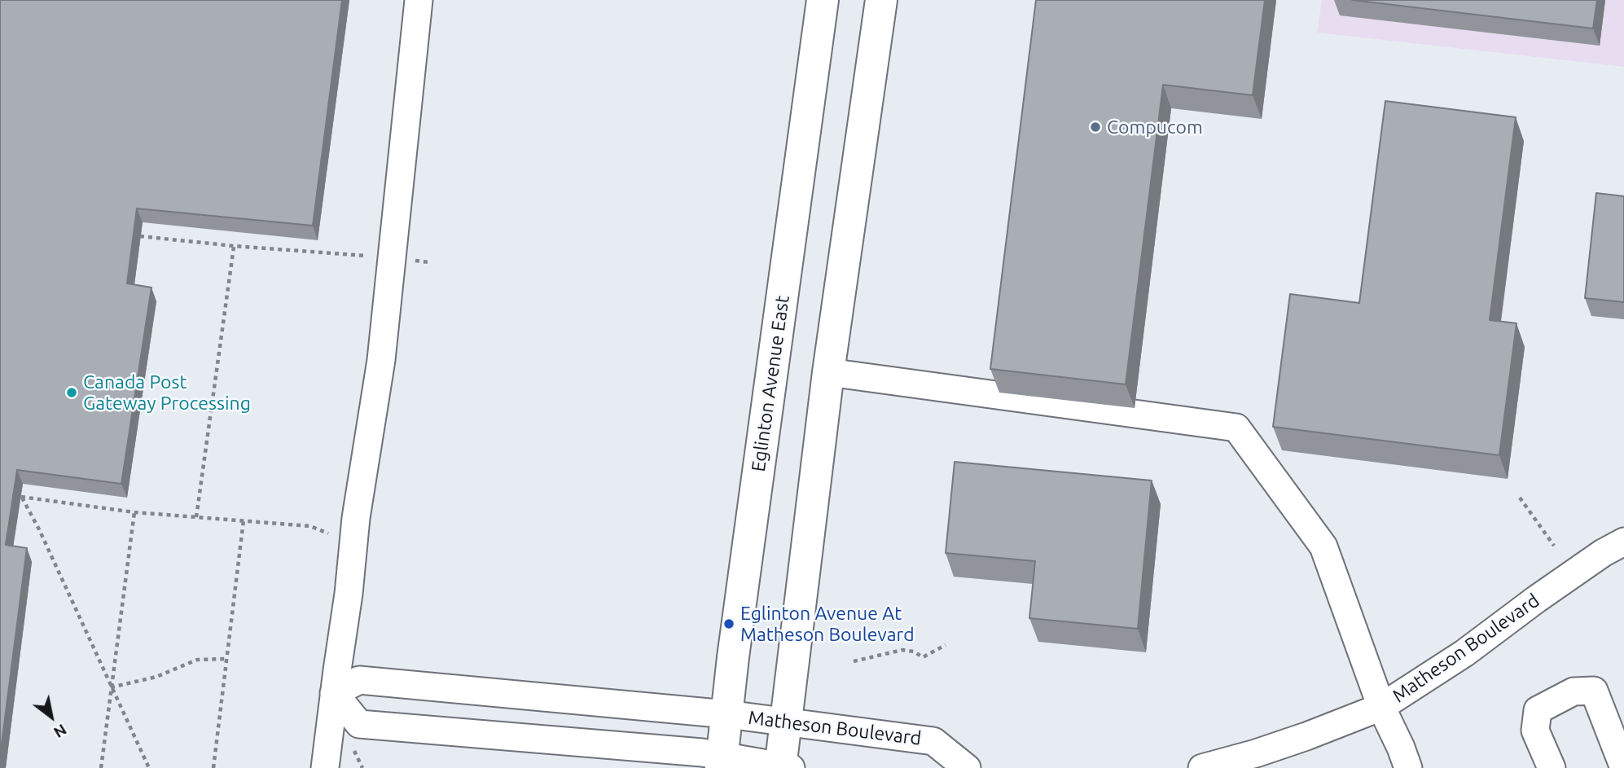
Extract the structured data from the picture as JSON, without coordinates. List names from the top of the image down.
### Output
{
  "streets": {
    "main road": ["Eglinton Avenue East"],
    "street": ["Matheson Boulevard"]
  },
  "crossings": [
    ["Eglinton Avenue East", "Matheson Boulevard"]
  ],
  "places": ["Compucom", "Canada Post Gateway Processing", "Eglinton Avenue At Matheson Boulevard"],
  "north": "bottom right"
}
